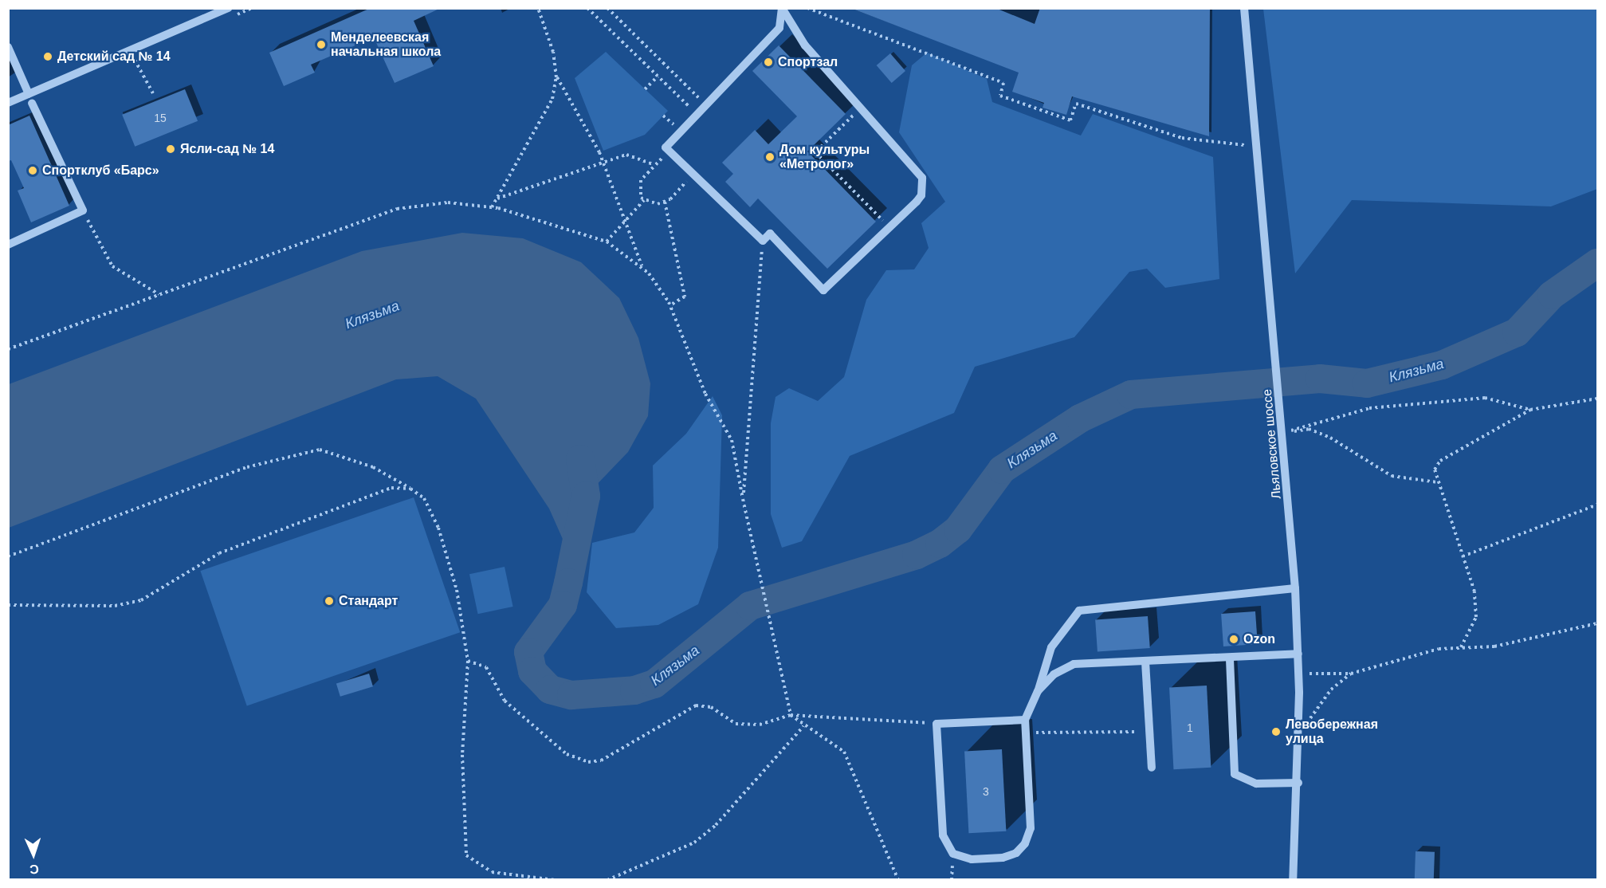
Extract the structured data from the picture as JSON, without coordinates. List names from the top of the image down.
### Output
{
  "streets": {
    "street": ["Льяловское шоссе"]
  },
  "water": ["Клязьма"],
  "places": [
    "Менделеевская начальная школа",
    "Детский сад № 14",
    "Спортзал",
    "Ясли-сад № 14",
    "Дом культуры «Метролог»",
    "Спортклуб «Барс»",
    "Стандарт",
    "Ozon",
    "Левобережная улица"
  ],
  "house_numbers": ["15", "1", "3"],
  "north": "bottom"
}
